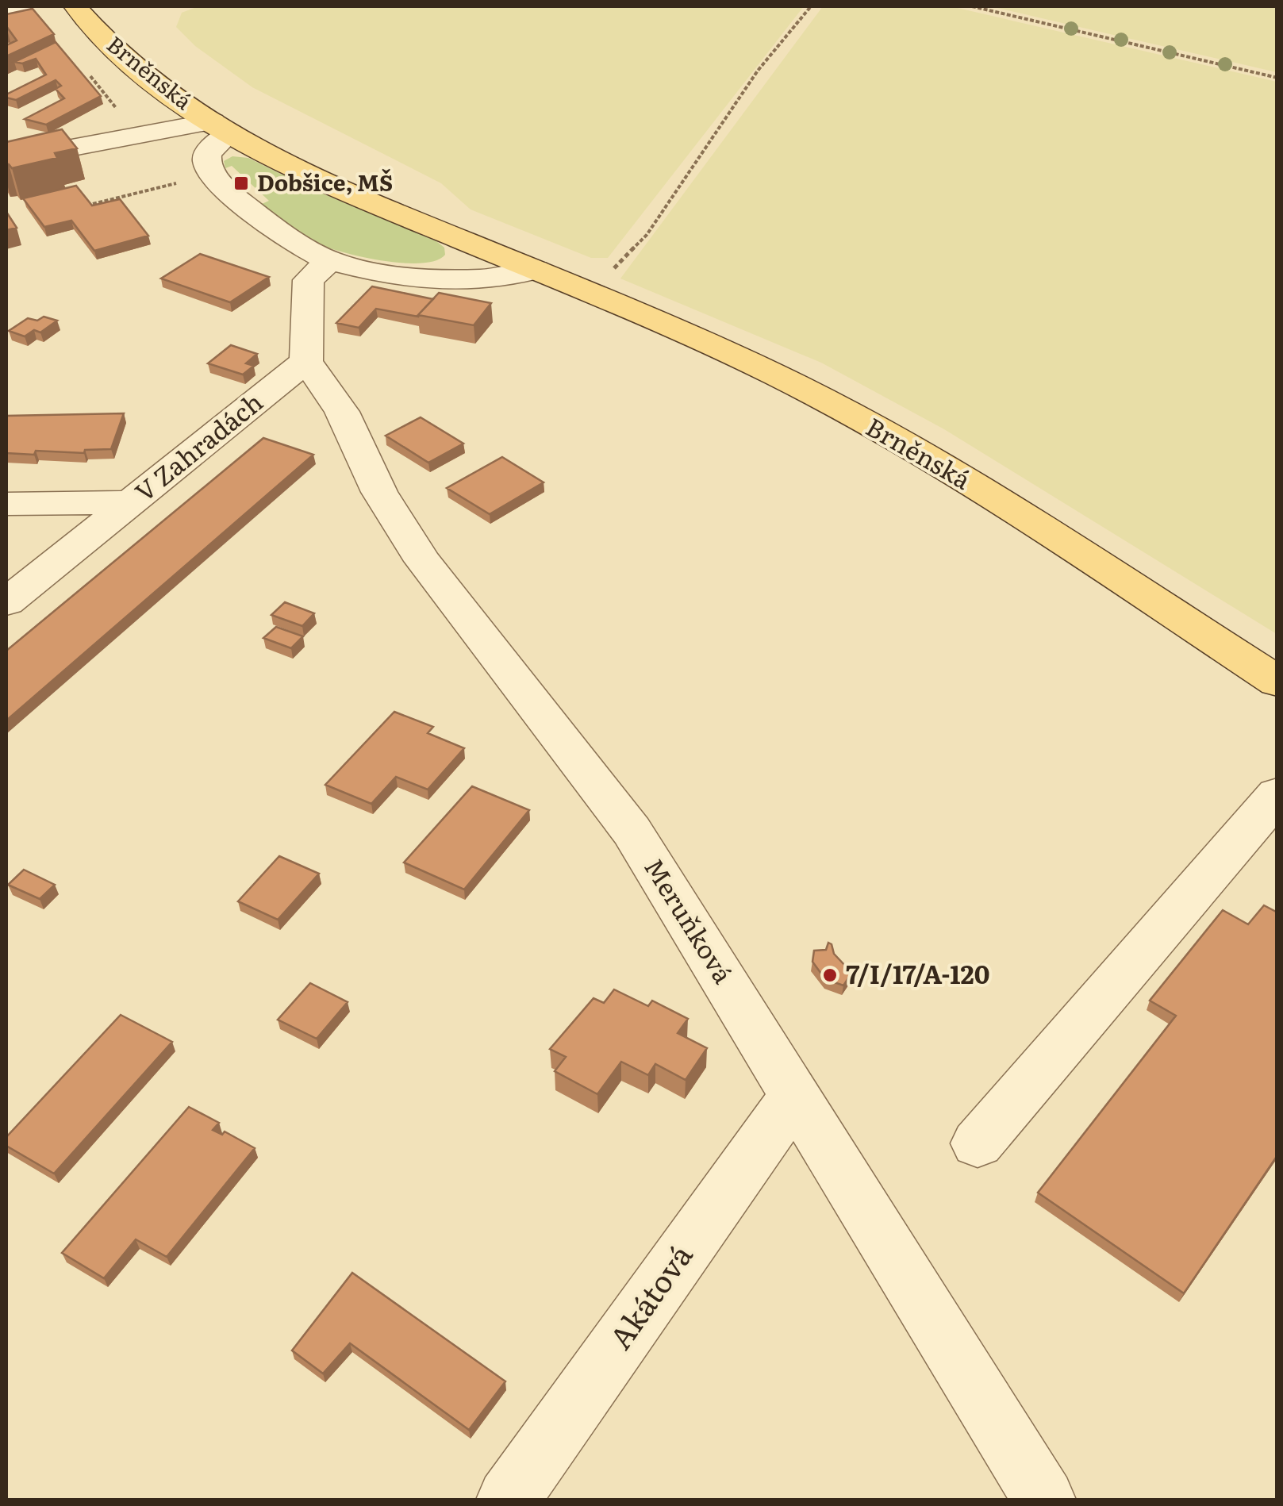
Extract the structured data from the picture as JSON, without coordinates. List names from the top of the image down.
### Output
{
  "streets": {
    "main road": ["Brněnská"],
    "street": ["V Zahradách", "Meruňková", "Akátová"]
  },
  "crossings": [
    ["V Zahradách", "Meruňková"],
    ["Meruňková", "Akátová"]
  ],
  "places": {
    "transit": ["Dobšice, MŠ"],
    "other": ["7/I/17/A-120"]
  }
}
